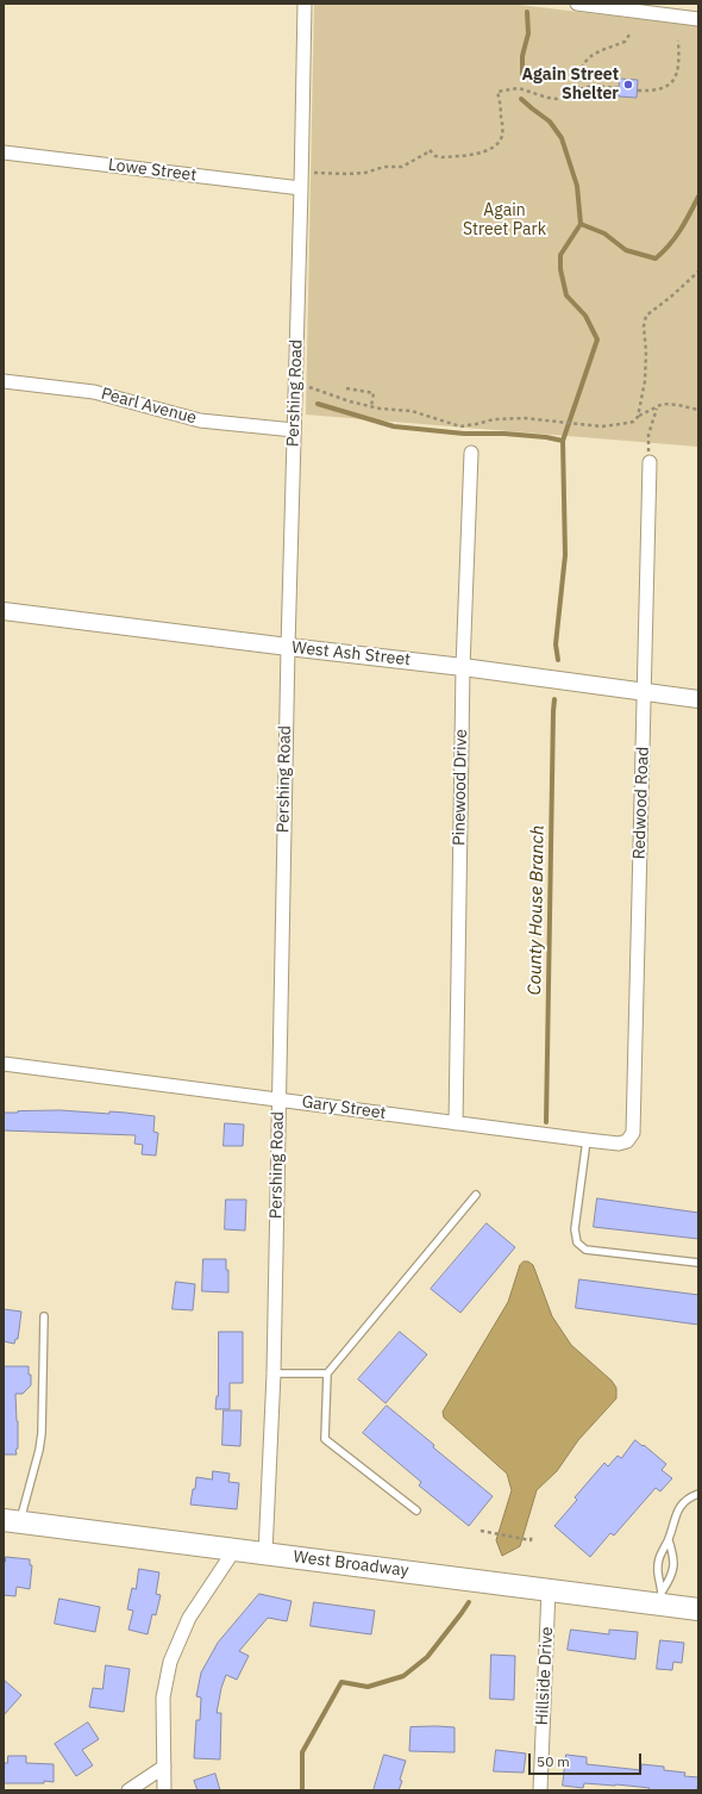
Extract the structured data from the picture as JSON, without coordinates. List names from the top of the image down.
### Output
{
  "streets": {
    "main road": ["West Broadway"],
    "street": [
      "Lowe Street",
      "Pershing Road",
      "Pearl Avenue",
      "West Ash Street",
      "Pinewood Drive",
      "Redwood Road",
      "Gary Street",
      "Hillside Drive"
    ]
  },
  "crossings": [
    ["Lowe Street", "Pershing Road"],
    ["Pershing Road", "Pearl Avenue"],
    ["Pershing Road", "West Ash Street"],
    ["Pershing Road", "Gary Street"],
    ["Pershing Road", "West Broadway"],
    ["West Ash Street", "Pinewood Drive"],
    ["West Ash Street", "Redwood Road"],
    ["Pinewood Drive", "Gary Street"],
    ["Redwood Road", "Gary Street"],
    ["West Broadway", "Hillside Drive"]
  ],
  "water": ["County House Branch"],
  "parks": ["Again Street Park"],
  "places": ["Again Street Shelter"],
  "scale_bar": "50 m"
}
